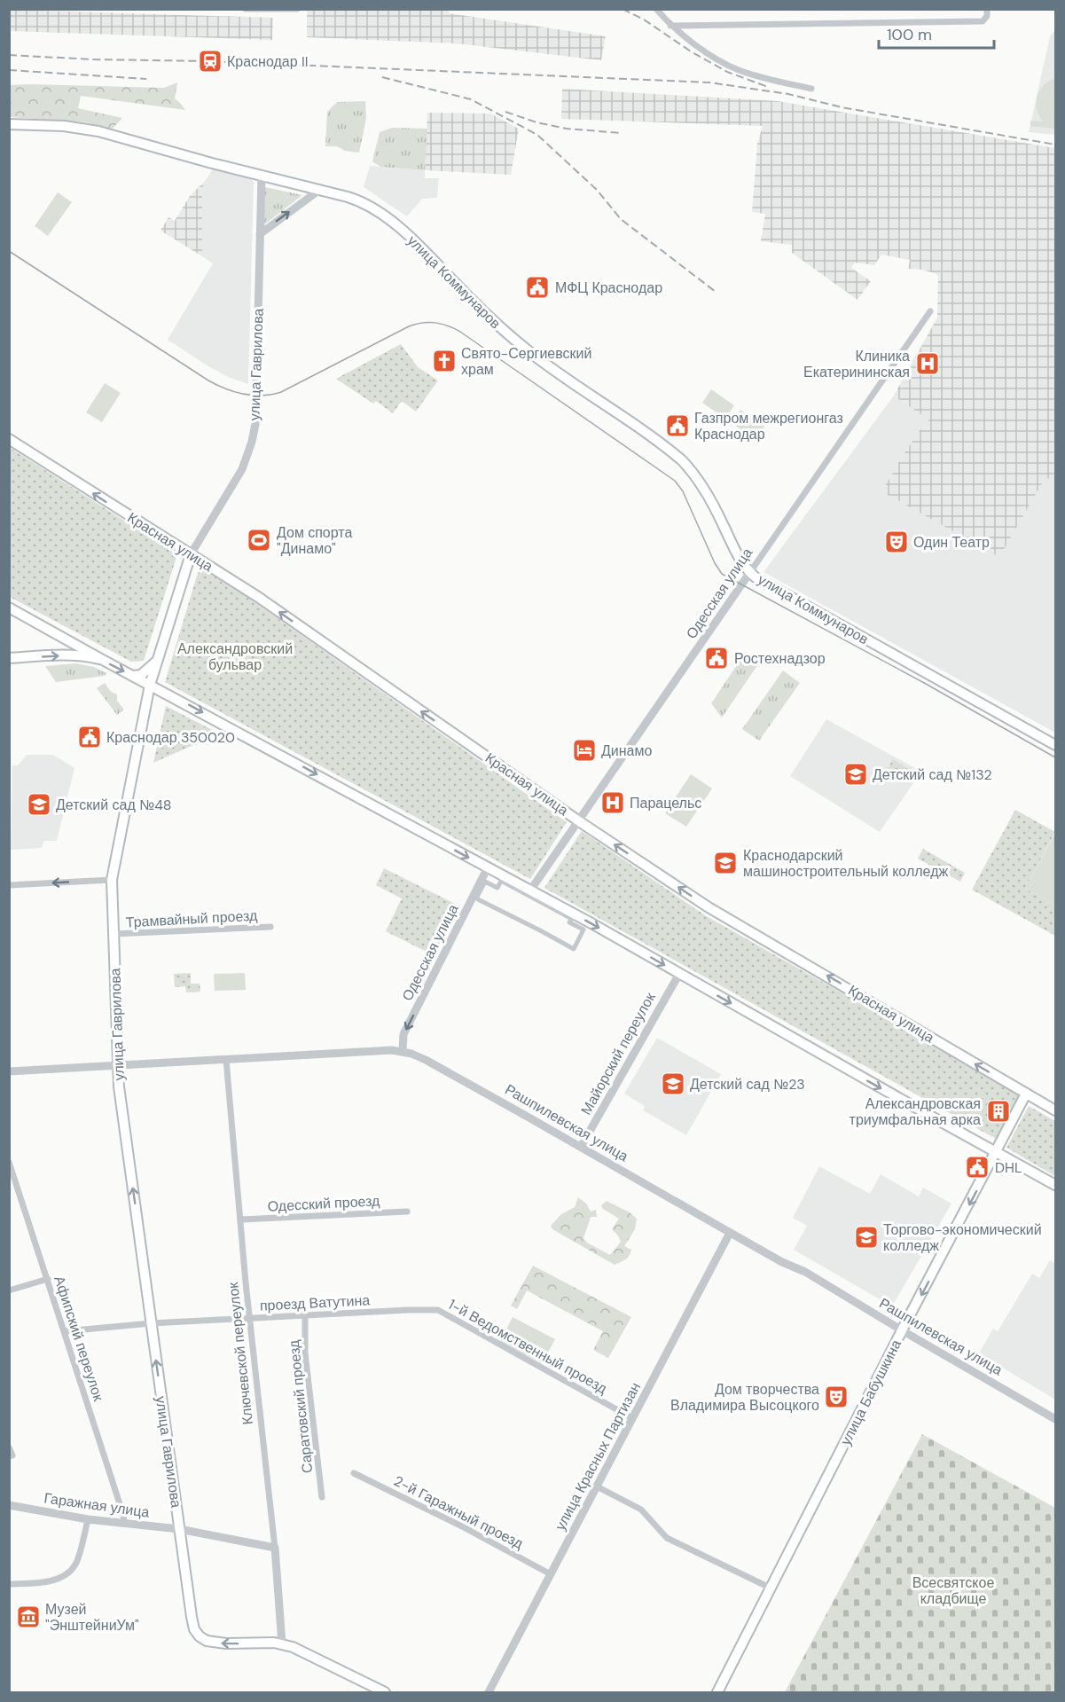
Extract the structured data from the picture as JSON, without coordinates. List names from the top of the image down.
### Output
{
  "streets": {
    "main road": [
      "улица Коммунаров",
      "улица Гаврилова",
      "Красная улица",
      "улица Бабушкина"
    ],
    "street": [
      "Одесская улица",
      "Трамвайный проезд",
      "Майорский переулок",
      "Рашпилевская улица",
      "Одесский проезд",
      "проезд Ватутина",
      "Афипский переулок",
      "1-й Ведомственный проезд",
      "Ключевской переулок",
      "Саратовский проезд",
      "улица Красных Партизан",
      "Гаражная улица",
      "2-й Гаражный проезд"
    ]
  },
  "crossings": [
    ["улица Коммунаров", "улица Гаврилова"],
    ["улица Коммунаров", "Одесская улица"],
    ["улица Гаврилова", "Красная улица"],
    ["улица Гаврилова", "Трамвайный проезд"],
    ["улица Гаврилова", "Рашпилевская улица"],
    ["улица Гаврилова", "проезд Ватутина"],
    ["улица Гаврилова", "Ключевской переулок"],
    ["улица Гаврилова", "Гаражная улица"],
    ["Красная улица", "Одесская улица"],
    ["Красная улица", "улица Бабушкина"],
    ["Одесская улица", "Рашпилевская улица"],
    ["Майорский переулок", "Рашпилевская улица"],
    ["Рашпилевская улица", "Ключевской переулок"],
    ["Рашпилевская улица", "улица Бабушкина"],
    ["Рашпилевская улица", "улица Красных Партизан"],
    ["Одесский проезд", "Ключевской переулок"],
    ["проезд Ватутина", "Афипский переулок"],
    ["проезд Ватутина", "1-й Ведомственный проезд"],
    ["проезд Ватутина", "Ключевской переулок"],
    ["проезд Ватутина", "Саратовский проезд"],
    ["Афипский переулок", "Гаражная улица"],
    ["1-й Ведомственный проезд", "улица Красных Партизан"],
    ["Ключевской переулок", "Гаражная улица"],
    ["улица Красных Партизан", "2-й Гаражный проезд"]
  ],
  "one_way": ["улица Гаврилова"],
  "parks": ["Александровский бульвар", "Всесвятское кладбище"],
  "places": {
    "station": ["Краснодар II"],
    "public building": [
      "МФЦ Краснодар",
      "Газпром межрегионгаз Краснодар",
      "Ростехнадзор",
      "Краснодар 350020",
      "DHL"
    ],
    "church": ["Свято-Сергиевский храм"],
    "hospital": ["Клиника Екатерининская", "Парацельс"],
    "sports": ["Дом спорта \"Динамо\""],
    "theatre": ["Один Театр", "Дом творчества Владимира Высоцкого"],
    "hotel": ["Динамо"],
    "school or university": [
      "Детский сад №132",
      "Детский сад №48",
      "Краснодарский машиностроительный колледж",
      "Детский сад №23",
      "Торгово-экономический колледж"
    ],
    "building": ["Александровская триумфальная арка"],
    "museum": ["Музей \"ЭнштейниУм\""]
  },
  "scale_bar": "100 m"
}
